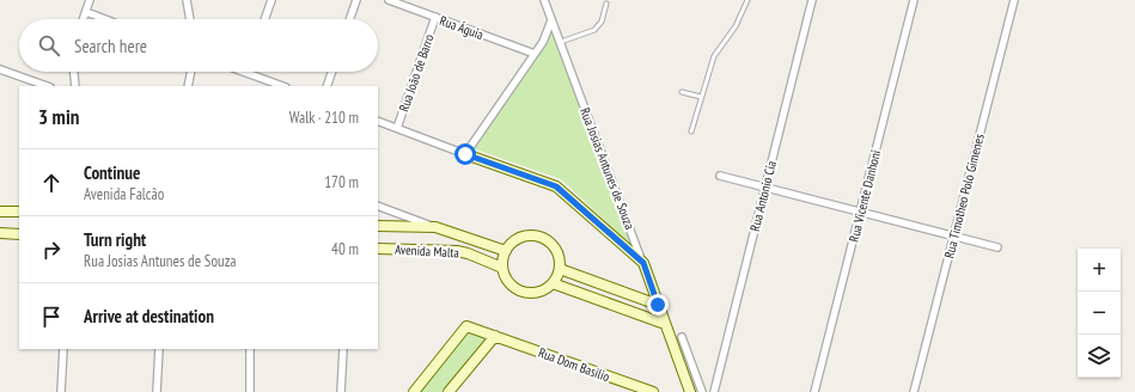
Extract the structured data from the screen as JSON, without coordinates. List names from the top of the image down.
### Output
{
  "streets": {
    "street": [
      "Rua Águia",
      "Rua João de Barro",
      "Rua Josias Antunes de Souza",
      "Rua Antonio Cia",
      "Rua Vicente Danhoni",
      "Rua Timotheo Polo Gimenes",
      "Avenida Malta",
      "Rua Dom Basilio"
    ]
  },
  "crossings": [
    ["Rua Águia", "Rua João de Barro"]
  ],
  "page": {
    "search": "Search here",
    "heading": ["3 min", "Walk · 210 m"],
    "list": [
      ["Continue", "Avenida Falcão", "170 m"],
      ["Turn right", "Rua Josias Antunes de Souza", "40 m"],
      "Arrive at destination"
    ],
    "map_buttons": ["+", "−"]
  }
}
